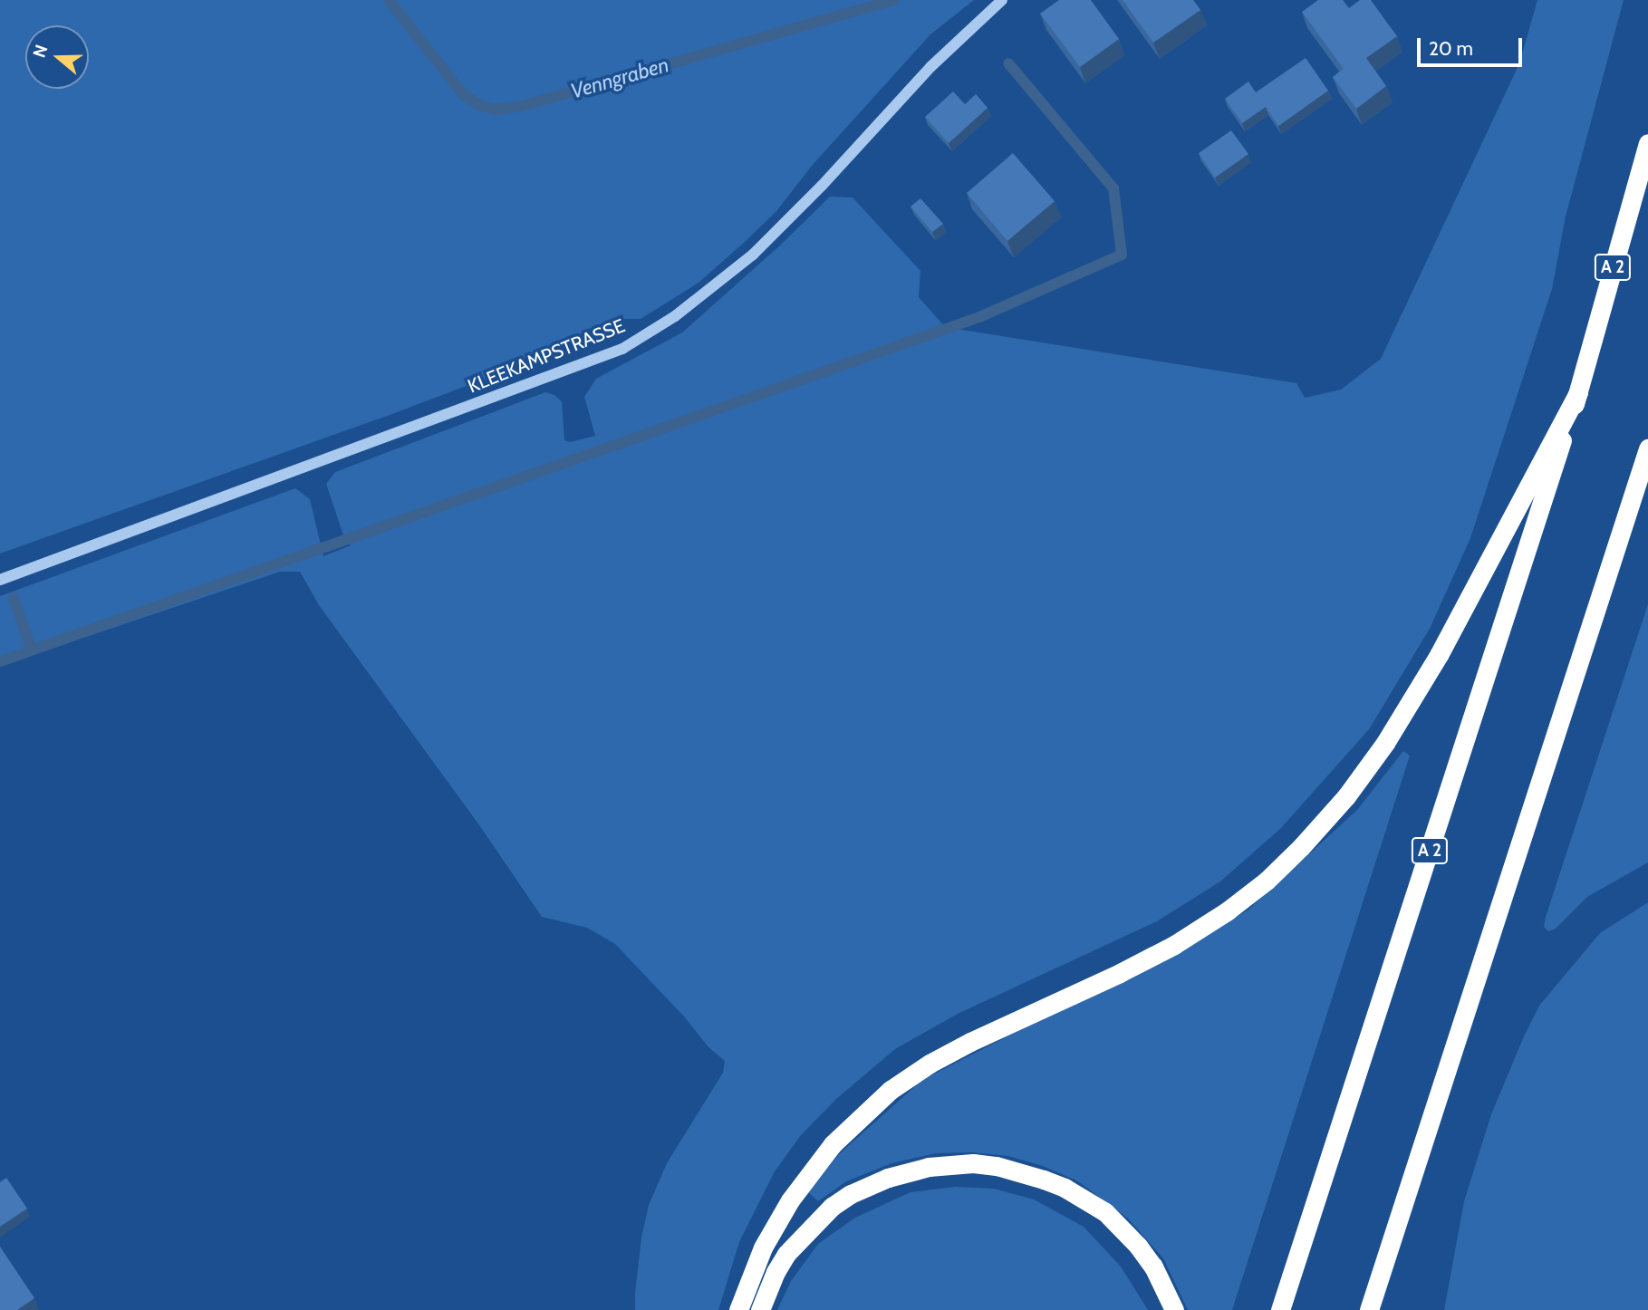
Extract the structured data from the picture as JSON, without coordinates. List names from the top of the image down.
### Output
{
  "streets": {
    "highway": ["A 2"],
    "street": ["KLEEKAMPSTRASSE"]
  },
  "water": ["Venngraben"],
  "scale_bar": "20 m",
  "north": "left"
}
